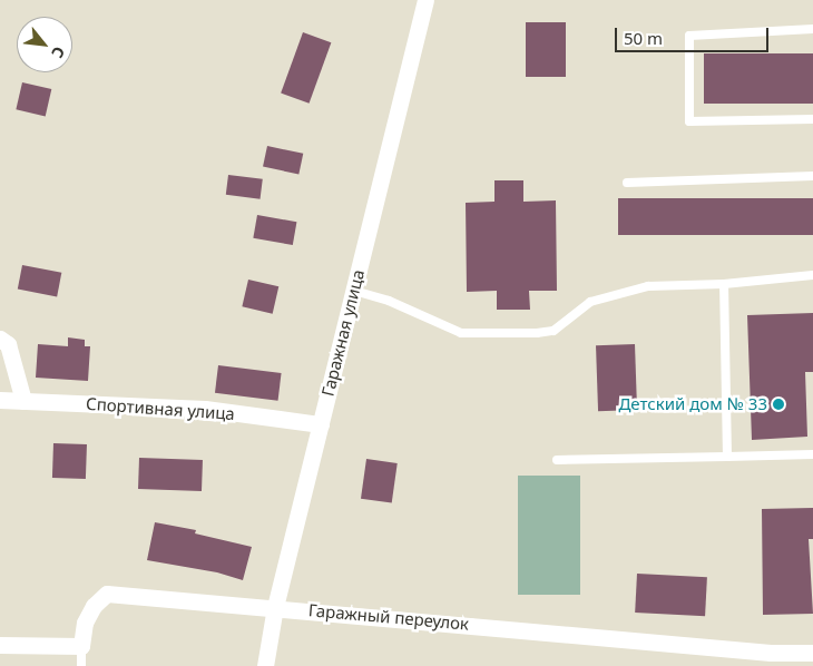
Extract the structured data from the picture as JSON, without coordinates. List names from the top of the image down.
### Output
{
  "streets": {
    "street": ["Гаражная улица", "Спортивная улица", "Гаражный переулок"]
  },
  "crossings": [
    ["Гаражная улица", "Спортивная улица"],
    ["Гаражная улица", "Гаражный переулок"]
  ],
  "places": ["Детский дом № 33"],
  "scale_bar": "50 m",
  "north": "bottom right"
}
